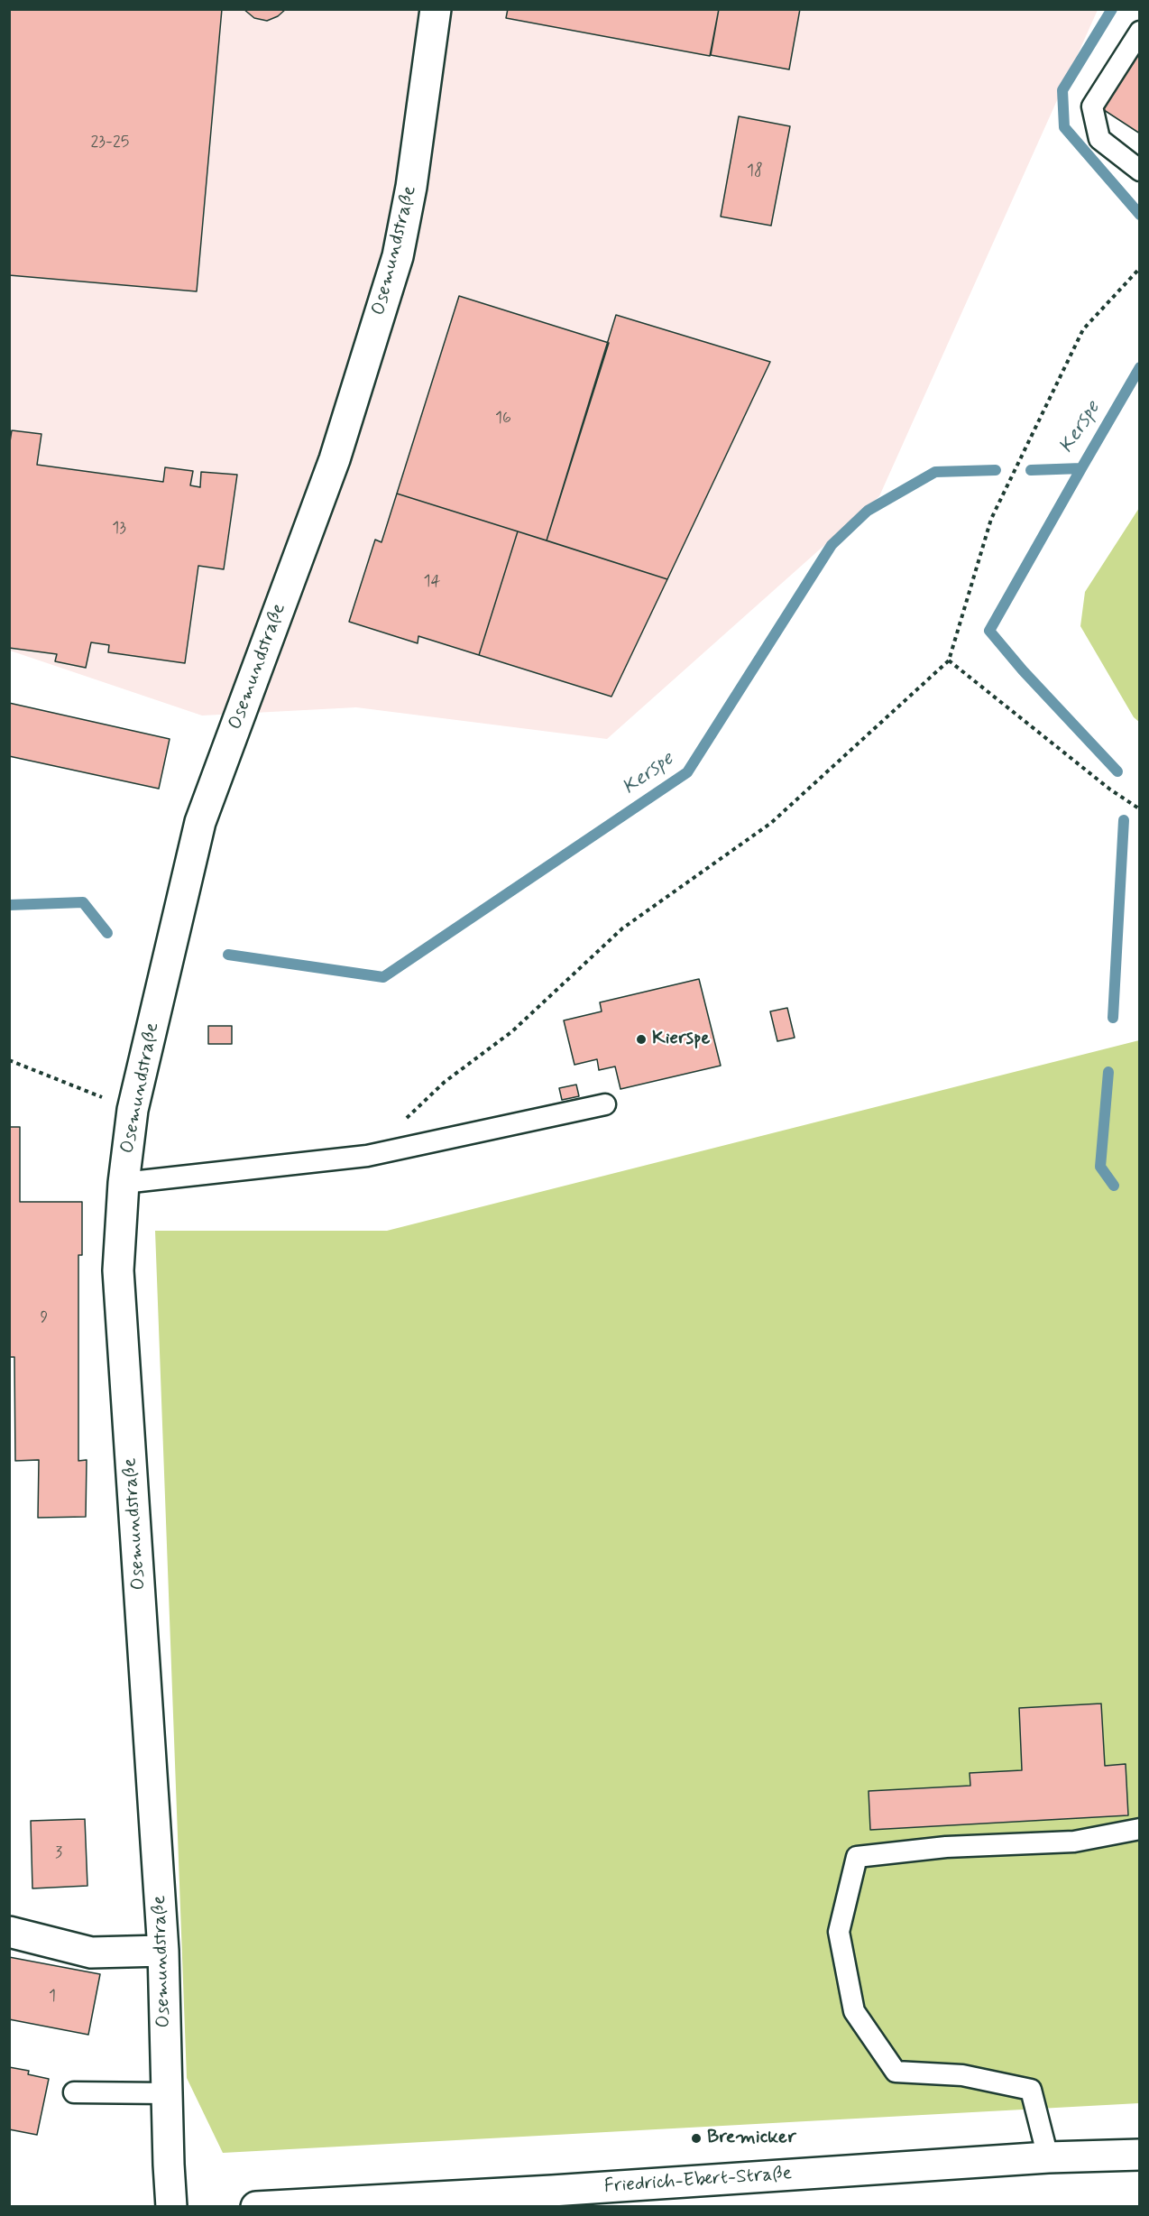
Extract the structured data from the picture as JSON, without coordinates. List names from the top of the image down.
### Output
{
  "streets": {
    "street": ["Osemundstraße", "Friedrich-Ebert-Straße"]
  },
  "water": ["Kerspe"],
  "places": ["Kierspe", "Bremicker"],
  "house_numbers": [
    "23-25",
    "18",
    "16",
    "13",
    "14",
    "9",
    "3",
    "1"
  ]
}
